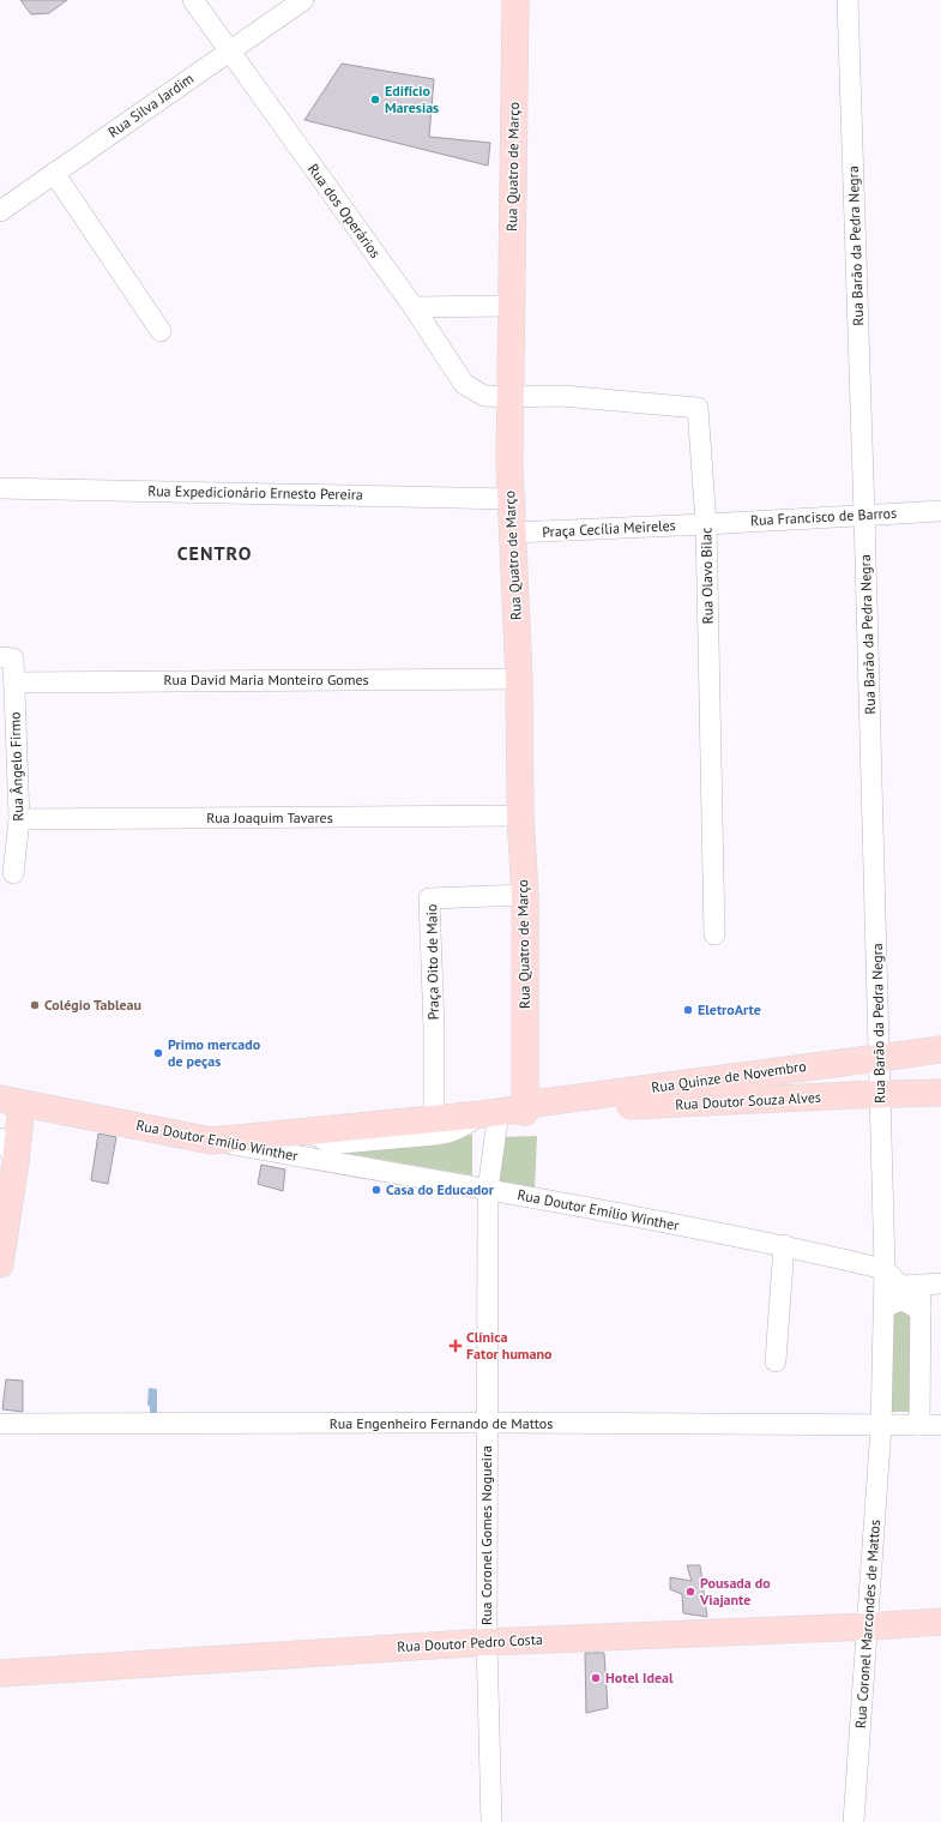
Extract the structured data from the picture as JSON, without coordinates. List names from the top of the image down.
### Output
{
  "streets": {
    "main road": [
      "Rua Quatro de Março",
      "Rua Quinze de Novembro",
      "Rua Doutor Souza Alves",
      "Rua Doutor Emílio Winther",
      "Rua Doutor Pedro Costa"
    ],
    "street": [
      "Rua Silva Jardim",
      "Rua dos Operários",
      "Rua Barão da Pedra Negra",
      "Rua Expedicionário Ernesto Pereira",
      "Rua Francisco de Barros",
      "Praça Cecília Meireles",
      "Rua Olavo Bilac",
      "Rua David Maria Monteiro Gomes",
      "Rua Ângelo Firmo",
      "Rua Joaquim Tavares",
      "Praça Oito de Maio",
      "Rua Engenheiro Fernando de Mattos",
      "Rua Coronel Gomes Nogueira",
      "Rua Coronel Marcondes de Mattos"
    ]
  },
  "crossings": [
    ["Rua Silva Jardim", "Rua dos Operários"],
    ["Rua Quatro de Março", "Rua dos Operários"],
    ["Rua Quatro de Março", "Rua Expedicionário Ernesto Pereira"],
    ["Rua Quatro de Março", "Praça Cecília Meireles"],
    ["Rua Quatro de Março", "Rua Olavo Bilac"],
    ["Rua Quatro de Março", "Rua David Maria Monteiro Gomes"],
    ["Rua Quatro de Março", "Rua Joaquim Tavares"],
    ["Rua Quatro de Março", "Praça Oito de Maio"],
    ["Rua Quatro de Março", "Rua Quinze de Novembro"],
    ["Rua Quatro de Março", "Rua Doutor Souza Alves"],
    ["Rua Quatro de Março", "Rua Doutor Emílio Winther"],
    ["Rua Quatro de Março", "Rua Coronel Gomes Nogueira"],
    ["Rua dos Operários", "Rua Olavo Bilac"],
    ["Rua Barão da Pedra Negra", "Rua Francisco de Barros"],
    ["Rua Barão da Pedra Negra", "Rua Quinze de Novembro"],
    ["Rua Barão da Pedra Negra", "Rua Doutor Souza Alves"],
    ["Rua Barão da Pedra Negra", "Rua Doutor Emílio Winther"],
    ["Rua Barão da Pedra Negra", "Rua Coronel Marcondes de Mattos"],
    ["Rua Francisco de Barros", "Praça Cecília Meireles"],
    ["Rua Francisco de Barros", "Rua Olavo Bilac"],
    ["Praça Cecília Meireles", "Rua Olavo Bilac"],
    ["Rua David Maria Monteiro Gomes", "Rua Ângelo Firmo"],
    ["Rua Ângelo Firmo", "Rua Joaquim Tavares"],
    ["Praça Oito de Maio", "Rua Quinze de Novembro"],
    ["Rua Quinze de Novembro", "Rua Doutor Souza Alves"],
    ["Rua Quinze de Novembro", "Rua Doutor Emílio Winther"],
    ["Rua Doutor Emílio Winther", "Rua Coronel Gomes Nogueira"],
    ["Rua Engenheiro Fernando de Mattos", "Rua Coronel Gomes Nogueira"],
    ["Rua Engenheiro Fernando de Mattos", "Rua Coronel Marcondes de Mattos"],
    ["Rua Coronel Gomes Nogueira", "Rua Doutor Pedro Costa"],
    ["Rua Coronel Marcondes de Mattos", "Rua Doutor Pedro Costa"]
  ],
  "districts": ["CENTRO"],
  "places": {
    "other": [
      "Edifício Maresias",
      "Colégio Tableau",
      "EletroArte",
      "Primo mercado de peças",
      "Casa do Educador",
      "Pousada do Viajante",
      "Hotel Ideal"
    ],
    "health": ["Clínica Fator humano"]
  }
}
